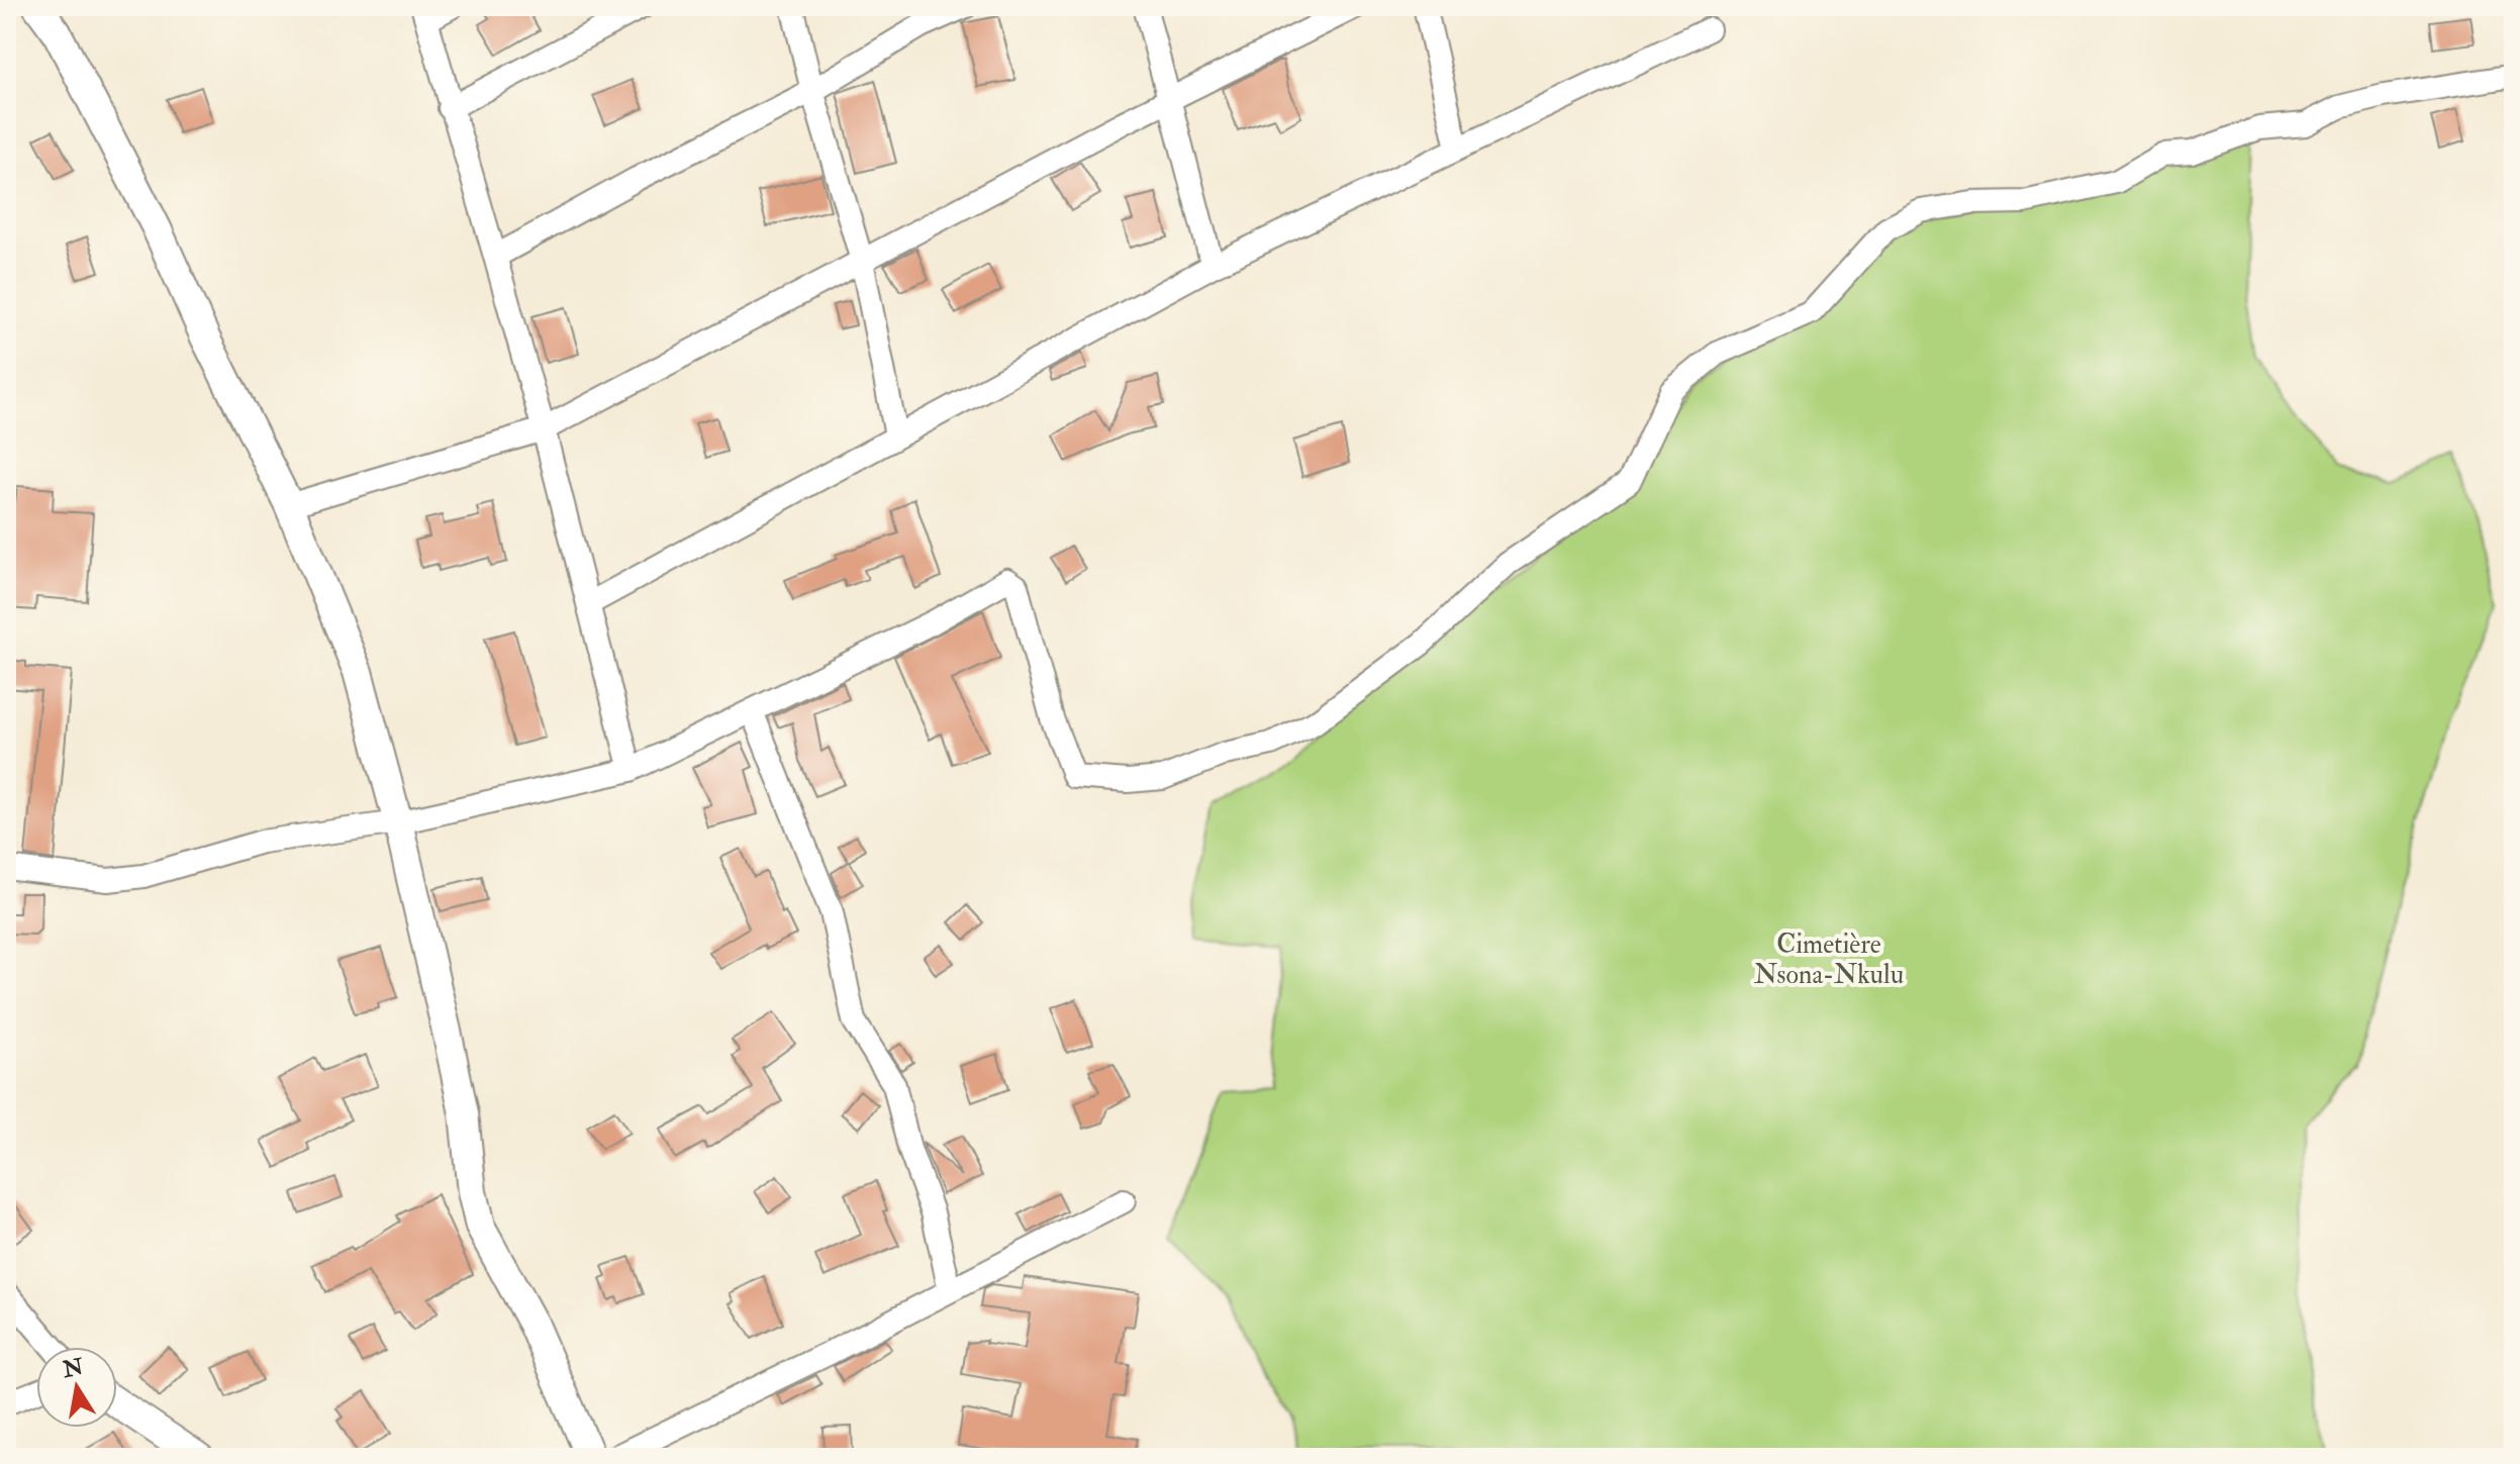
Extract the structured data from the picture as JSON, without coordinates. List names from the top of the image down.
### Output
{
  "parks": ["Cimetière Nsona-Nkulu"],
  "north": "top"
}
